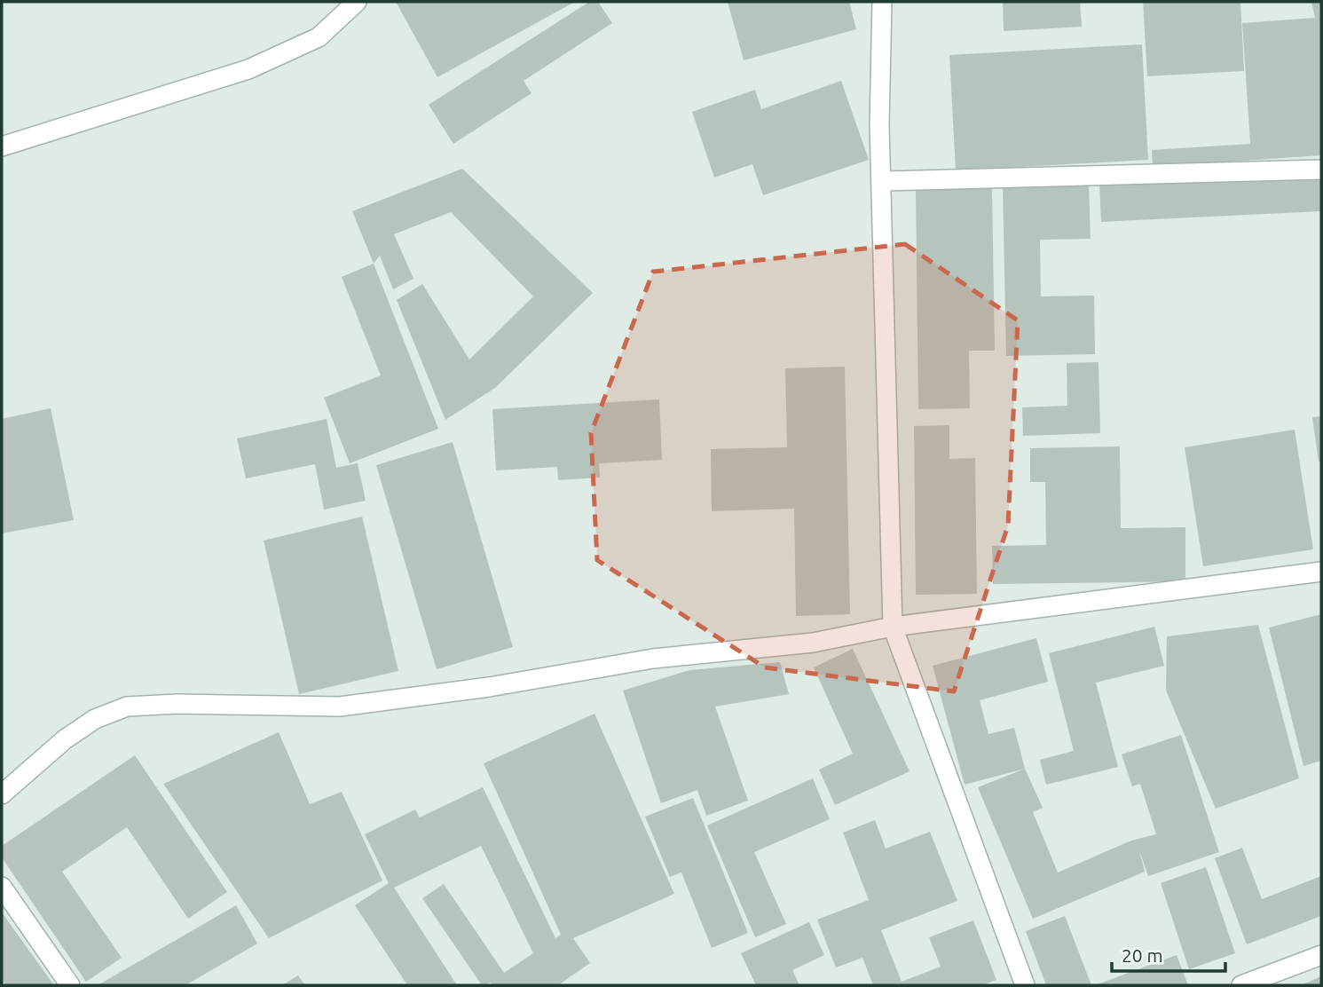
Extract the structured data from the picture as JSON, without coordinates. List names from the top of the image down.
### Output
{
  "scale_bar": "20 m"
}
